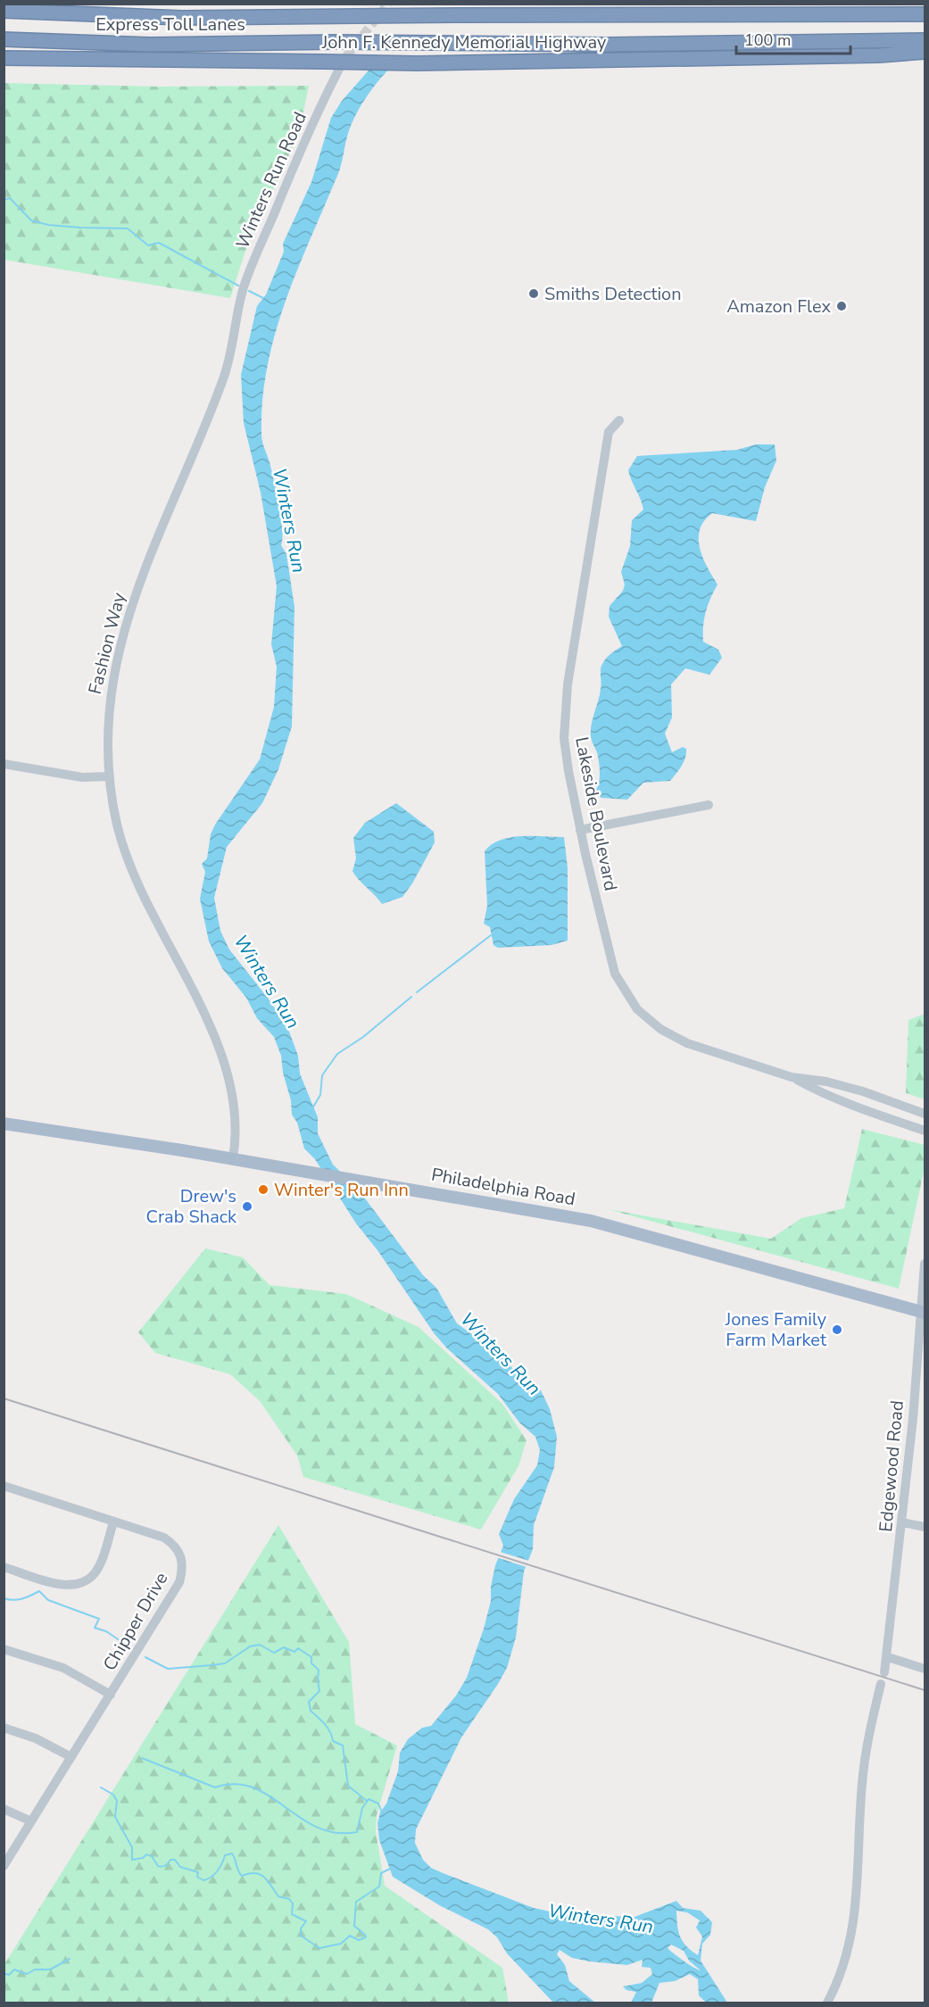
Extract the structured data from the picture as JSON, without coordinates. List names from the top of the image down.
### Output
{
  "streets": {
    "highway": ["Express Toll Lanes", "John F. Kennedy Memorial Highway"],
    "main road": ["Philadelphia Road"],
    "street": [
      "Winters Run Road",
      "Fashion Way",
      "Lakeside Boulevard",
      "Edgewood Road",
      "Chipper Drive"
    ]
  },
  "crossings": [
    ["Winters Run Road", "Fashion Way"],
    ["Fashion Way", "Philadelphia Road"],
    ["Philadelphia Road", "Edgewood Road"]
  ],
  "water": ["Winters Run"],
  "places": [
    "Smiths Detection",
    "Amazon Flex",
    "Winter's Run Inn",
    "Drew's Crab Shack",
    "Jones Family Farm Market"
  ],
  "scale_bar": "100 m"
}
